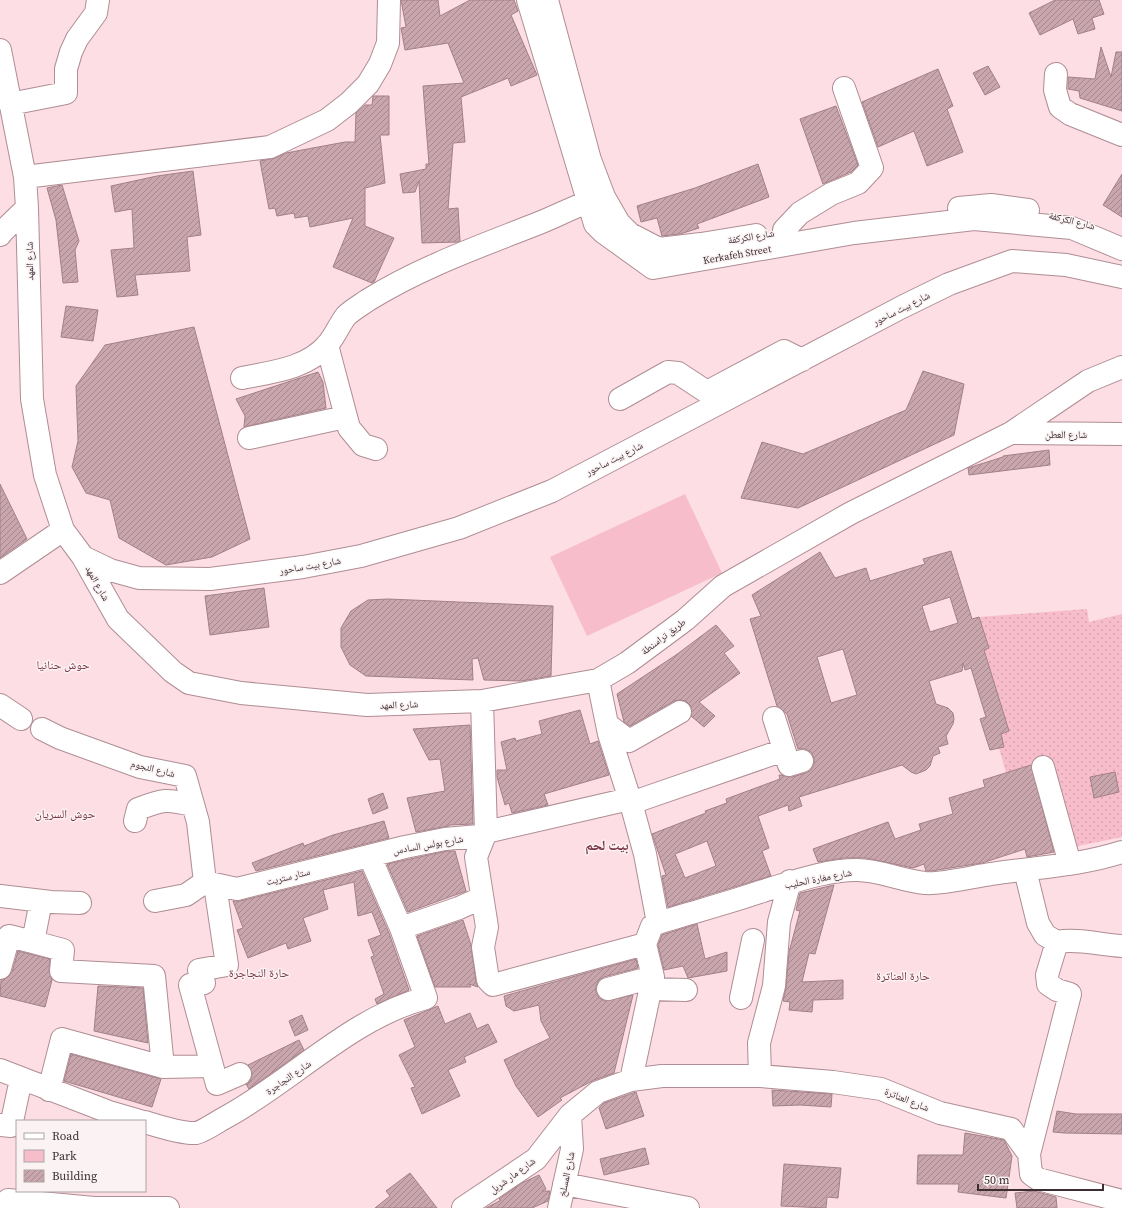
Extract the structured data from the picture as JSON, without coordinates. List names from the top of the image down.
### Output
{
  "streets": {
    "street": [
      "شارع الكركفة",
      "Kerkafeh Street",
      "شارع المهد",
      "شارع بيت ساحور",
      "شارع العطن",
      "طريق تراسنطة",
      "شارع النجوم",
      "شارع بولس السادس",
      "ستار ستريت",
      "شارع مغارة الحليب",
      "شارع النجاجرة",
      "شارع العناترة",
      "شارع المسلخ",
      "شارع مار شربل"
    ]
  },
  "crossings": [
    ["شارع الكركفة", "Kerkafeh Street"],
    ["شارع المهد", "شارع بيت ساحور"],
    ["شارع المهد", "طريق تراسنطة"],
    ["شارع العطن", "طريق تراسنطة"],
    ["شارع النجوم", "ستار ستريت"],
    ["شارع بولس السادس", "ستار ستريت"],
    ["شارع العناترة", "شارع مار شربل"],
    ["شارع المسلخ", "شارع مار شربل"]
  ],
  "districts": [
    "حوش حنانيا",
    "حوش السريان",
    "بيت لحم",
    "حارة النجاجرة",
    "حارة العناترة"
  ],
  "legend": ["Road", "Park", "Building"],
  "scale_bar": "50 m"
}
